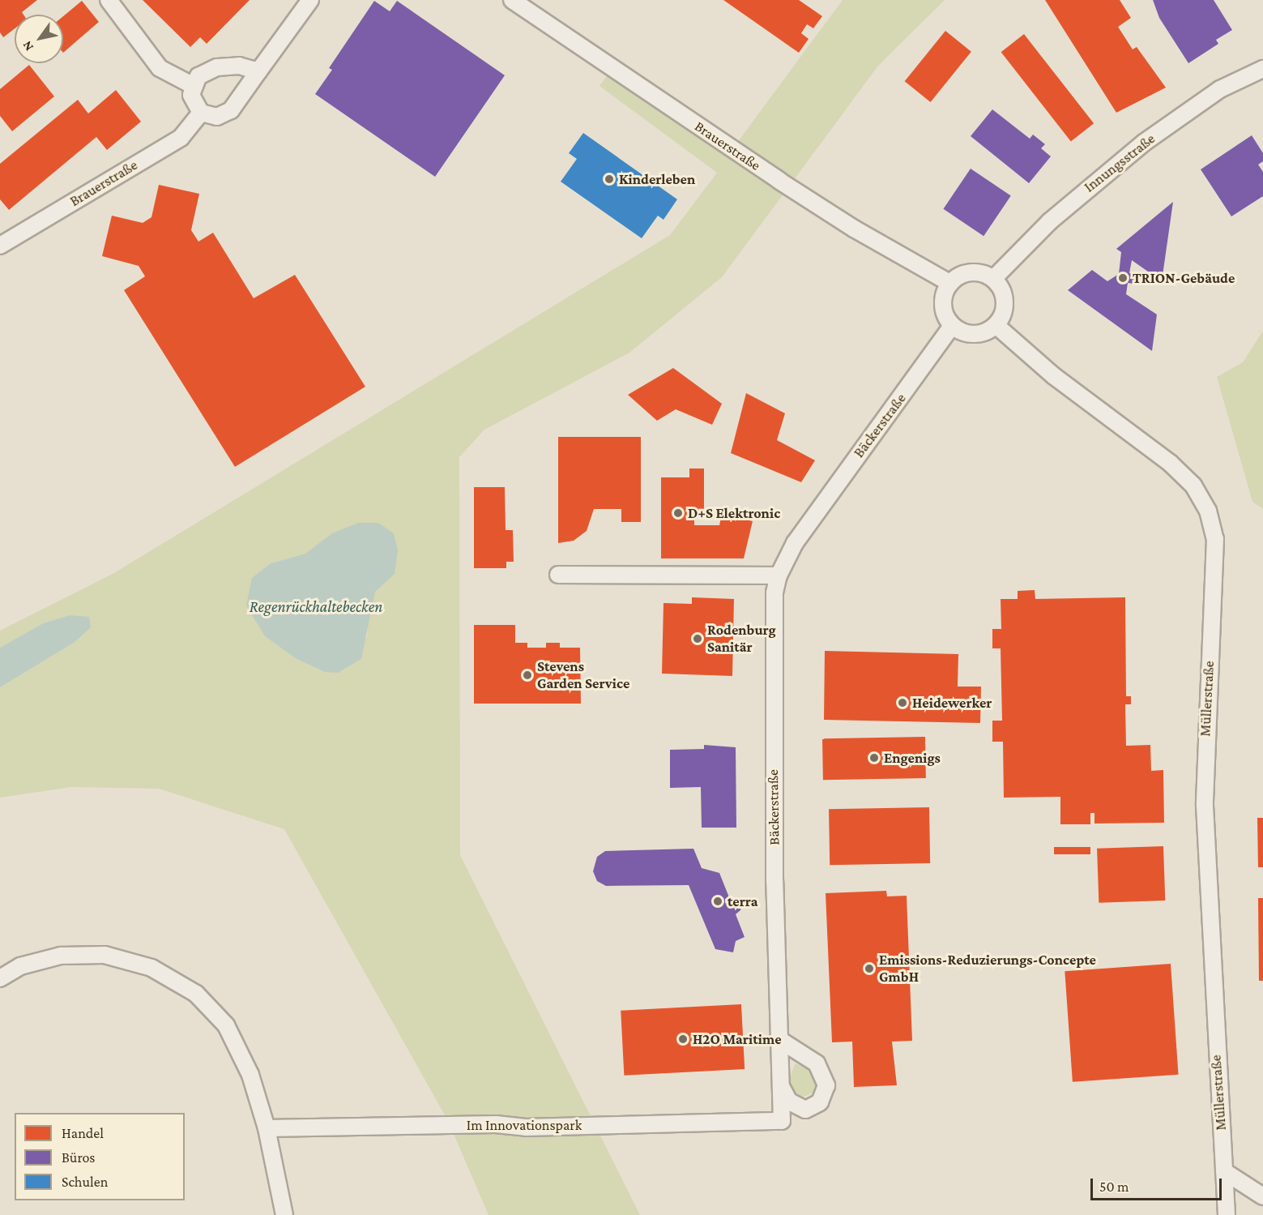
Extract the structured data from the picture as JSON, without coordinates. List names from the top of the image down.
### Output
{
  "streets": {
    "street": [
      "Brauerstraße",
      "Innungsstraße",
      "Bäckerstraße",
      "Müllerstraße",
      "Im Innovationspark"
    ]
  },
  "crossings": [
    ["Brauerstraße", "Innungsstraße"],
    ["Brauerstraße", "Bäckerstraße"],
    ["Brauerstraße", "Müllerstraße"],
    ["Innungsstraße", "Bäckerstraße"],
    ["Innungsstraße", "Müllerstraße"],
    ["Bäckerstraße", "Müllerstraße"],
    ["Bäckerstraße", "Im Innovationspark"]
  ],
  "water": ["Regenrückhaltebecken"],
  "places": [
    "Kinderleben",
    "TRION-Gebäude",
    "D+S Elektronic",
    "Rodenburg Sanitär",
    "Stevens Garden Service",
    "Heidewerker",
    "Engenigs",
    "terra",
    "Emissions-Reduzierungs-Concepte GmbH",
    "H2O Maritime"
  ],
  "legend": ["Handel", "Büros", "Schulen"],
  "scale_bar": "50 m",
  "north": "bottom left"
}
